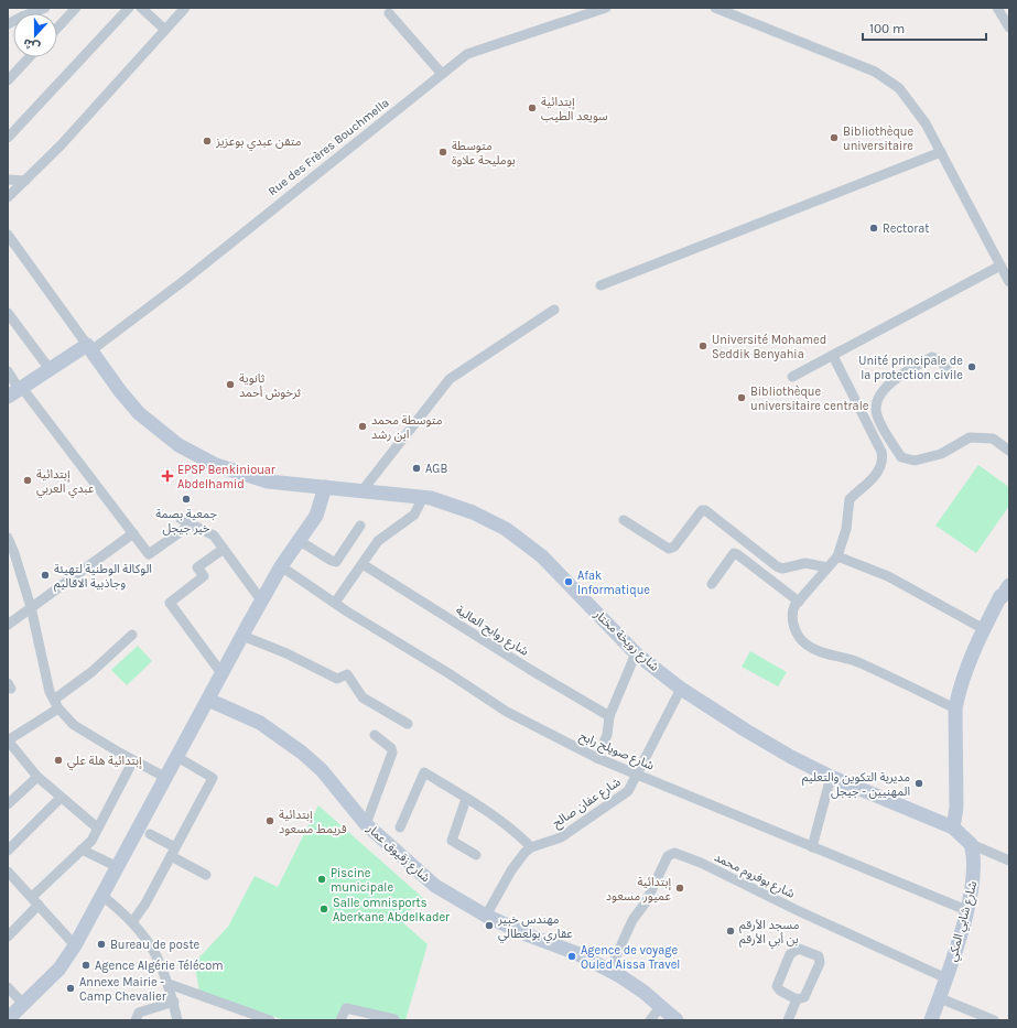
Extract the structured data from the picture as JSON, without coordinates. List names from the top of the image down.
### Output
{
  "streets": {
    "main road": ["شارع رويخة مختار", "شارع زقيوق عمار", "شارع شابي المكي"],
    "street": [
      "Rue des Frères Bouchmella",
      "شارع روابح العالية",
      "شارع صويلح رابح",
      "شارع عفان صالح",
      "شارع بوفروم محمد"
    ]
  },
  "crossings": [
    ["Rue des Frères Bouchmella", "شارع رويخة مختار"],
    ["شارع رويخة مختار", "شارع عفان صالح"],
    ["شارع صويلح رابح", "شارع عفان صالح"],
    ["شارع صويلح رابح", "شارع شابي المكي"],
    ["شارع عفان صالح", "شارع زقيوق عمار"],
    ["شارع زقيوق عمار", "شارع بوفروم محمد"],
    ["شارع بوفروم محمد", "شارع شابي المكي"]
  ],
  "places": {
    "other": [
      "إبتدائية سويعد الطيب",
      "Bibliothèque universitaire",
      "متقن عبدي بوعزيز",
      "متوسطة بومليحة علاوة",
      "Rectorat",
      "Université Mohamed Seddik Benyahia",
      "Unité principale de la protection civile",
      "ثانوية ثرخوش أحمد",
      "Bibliothèque universitaire centrale",
      "متوسطة محمد ابن رشد",
      "AGB",
      "إبتدائية عبدي العربي",
      "جمعية بصمة خير جيجل",
      "الوكالة الوطنية لتهيئة وجاذبية الاقاليم",
      "Afak Informatique",
      "إبتدائية هلة علي",
      "مديرية التكوين والتعليم المهنيين - جيجل",
      "إبتدائية قريمط مسعود",
      "Piscine municipale",
      "إبتدائية عميور مسعود",
      "Salle omnisports Aberkane Abdelkader",
      "مهندس خبير عقاري بولعطالي",
      "مسجد الأرقم بن أبي الأرقم",
      "Bureau de poste",
      "Agence de voyage Ouled Aissa Travel",
      "Agence Algérie Télécom",
      "Annexe Mairie - Camp Chevalier"
    ],
    "health": ["EPSP Benkiniouar Abdelhamid"]
  },
  "scale_bar": "100 m",
  "north": "bottom"
}
